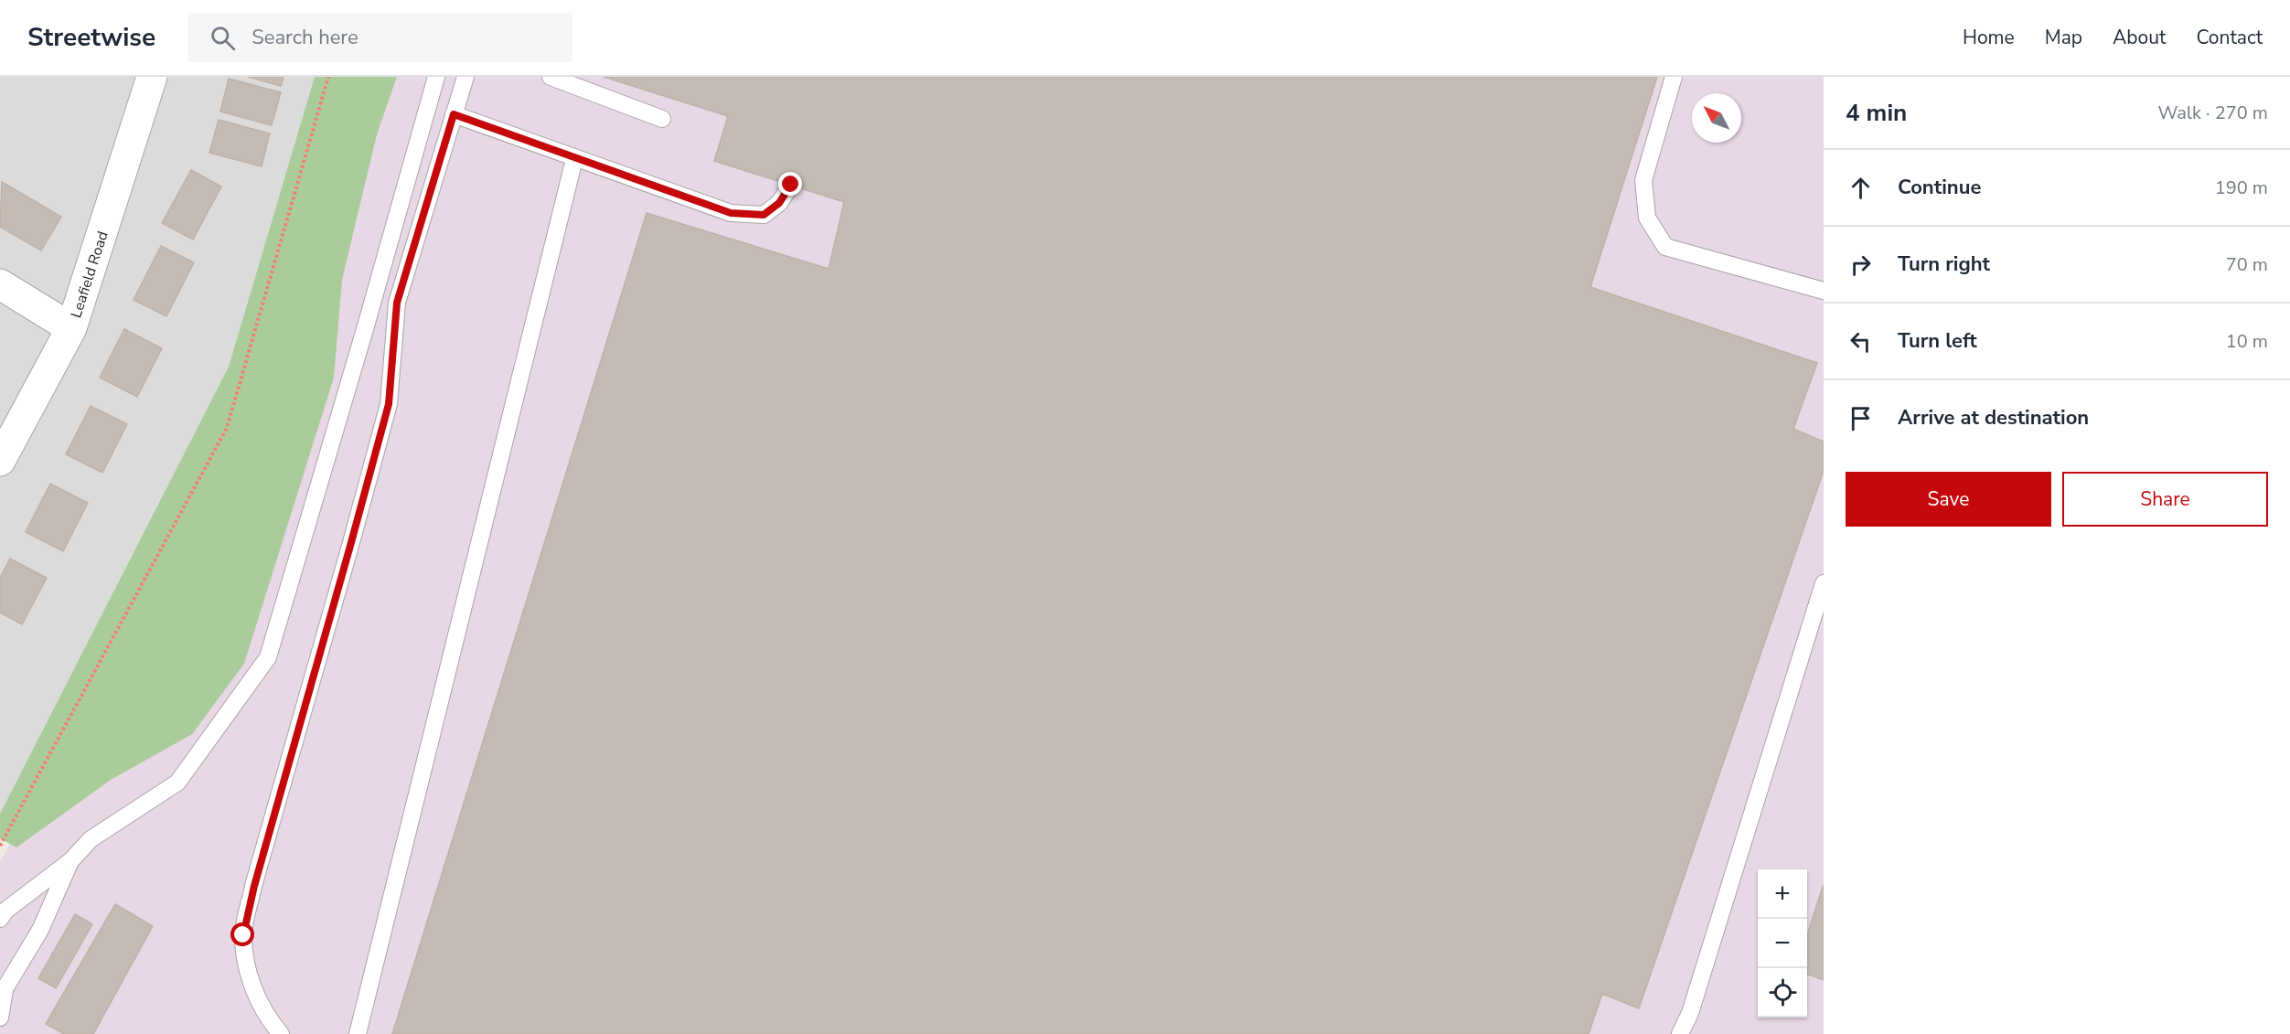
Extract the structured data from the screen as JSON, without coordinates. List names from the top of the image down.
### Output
{
  "streets": {
    "street": ["Leafield Road"]
  },
  "north": "top left",
  "page": {
    "header": "Streetwise",
    "search": "Search here",
    "nav": [
      "Home",
      "Map",
      "About",
      "Contact"
    ],
    "heading": ["4 min", "Walk · 270 m"],
    "list": [
      ["Continue", "190 m"],
      ["Turn right", "70 m"],
      ["Turn left", "10 m"],
      "Arrive at destination"
    ],
    "buttons": ["Save", "Share"],
    "map_buttons": ["+", "−"]
  }
}
